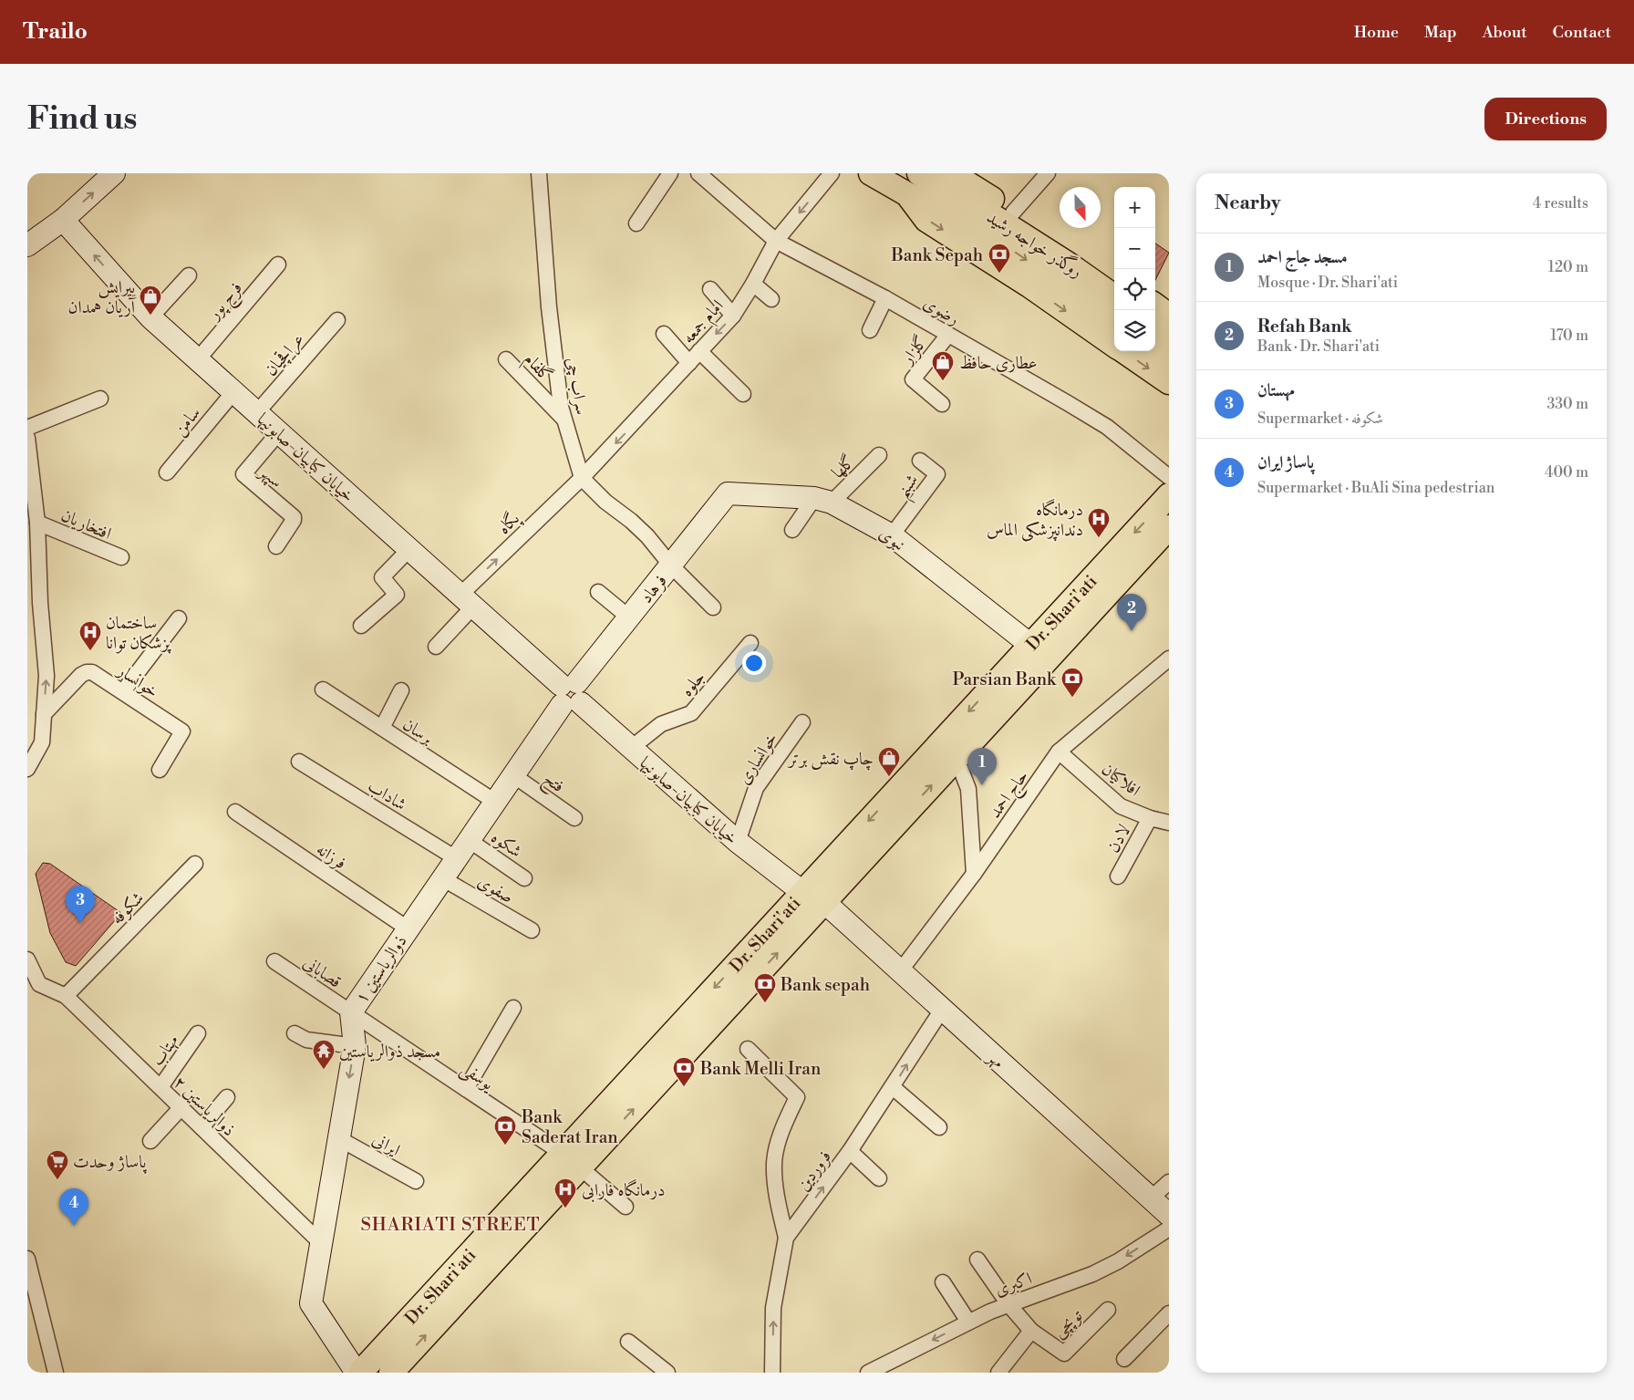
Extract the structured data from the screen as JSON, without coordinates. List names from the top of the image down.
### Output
{
  "streets": {
    "main road": ["روگذر خواجه رشید", "Dr. Shari'ati"],
    "street": [
      "فرح پور",
      "رضوی",
      "امام جمعه",
      "گلزار",
      "عراقچیان",
      "گلفام",
      "سراب چی",
      "سامن",
      "خیابان کبابیان-صابونیها",
      "گلها",
      "سپهر",
      "شبنم",
      "پگاه",
      "افتخاریان",
      "نبوی",
      "فرهاد",
      "خوانسار",
      "جلوه",
      "برسان",
      "خوانساری",
      "افلاکیان",
      "فتح",
      "حاج احمد",
      "شاداب",
      "لادن",
      "شکوه",
      "فرزانه",
      "صفوی",
      "شکوفه",
      "ذوالریاستین ۱",
      "قصابانی",
      "مهتاب",
      "مهر",
      "یوسفی",
      "ذوالریاستین ۲",
      "ایرانی",
      "فروردین",
      "اکبری",
      "توپچی"
    ]
  },
  "crossings": [
    ["فرح پور", "خیابان کبابیان-صابونیها"],
    ["رضوی", "امام جمعه"],
    ["رضوی", "گلزار"],
    ["امام جمعه", "سراب چی"],
    ["امام جمعه", "پگاه"],
    ["عراقچیان", "خیابان کبابیان-صابونیها"],
    ["گلفام", "سراب چی"],
    ["سراب چی", "پگاه"],
    ["سراب چی", "فرهاد"],
    ["سامن", "خیابان کبابیان-صابونیها"],
    ["خیابان کبابیان-صابونیها", "سپهر"],
    ["خیابان کبابیان-صابونیها", "پگاه"],
    ["خیابان کبابیان-صابونیها", "فرهاد"],
    ["خیابان کبابیان-صابونیها", "Dr. Shari'ati"],
    ["خیابان کبابیان-صابونیها", "جلوه"],
    ["خیابان کبابیان-صابونیها", "خوانساری"],
    ["خیابان کبابیان-صابونیها", "ذوالریاستین ۱"],
    ["گلها", "نبوی"],
    ["شبنم", "نبوی"],
    ["نبوی", "فرهاد"],
    ["نبوی", "Dr. Shari'ati"],
    ["فرهاد", "ذوالریاستین ۱"],
    ["Dr. Shari'ati", "ذوالریاستین ۱"],
    ["Dr. Shari'ati", "مهر"],
    ["Dr. Shari'ati", "یوسفی"],
    ["برسان", "ذوالریاستین ۱"],
    ["افلاکیان", "حاج احمد"],
    ["افلاکیان", "لادن"],
    ["فتح", "ذوالریاستین ۱"],
    ["حاج احمد", "مهر"],
    ["شاداب", "ذوالریاستین ۱"],
    ["شکوه", "ذوالریاستین ۱"],
    ["فرزانه", "ذوالریاستین ۱"],
    ["صفوی", "ذوالریاستین ۱"],
    ["شکوفه", "ذوالریاستین ۲"],
    ["ذوالریاستین ۱", "قصابانی"],
    ["ذوالریاستین ۱", "یوسفی"],
    ["ذوالریاستین ۱", "ذوالریاستین ۲"],
    ["ذوالریاستین ۱", "ایرانی"],
    ["قصابانی", "یوسفی"],
    ["مهتاب", "ذوالریاستین ۲"],
    ["مهر", "فروردین"],
    ["اکبری", "توپچی"]
  ],
  "one_way": [
    "امام جمعه",
    "پگاه",
    "فروردین",
    "اکبری"
  ],
  "districts": ["SHARIATI STREET"],
  "places": {
    "bank": [
      "Bank Sepah",
      "Parsian Bank",
      "Bank sepah",
      "Bank Melli Iran",
      "Bank Saderat Iran"
    ],
    "shop": ["پیرایش آریان همدان", "عطاری حافظ", "چاپ نقش برتر"],
    "hospital": ["درمانگاه دندانپزشکی الماس", "ساختمان پزشکان توانا", "درمانگاه فارابی"],
    "temple": ["مسجد ذوالریاستین"],
    "supermarket": ["پاساژ وحدت"]
  },
  "north": "bottom",
  "page": {
    "header": "Trailo",
    "nav": [
      "Home",
      "Map",
      "About",
      "Contact"
    ],
    "buttons": "Directions",
    "title": "Find us",
    "heading": ["Nearby", "4 results"],
    "map_buttons": ["+", "−"],
    "list": [
      {
        "mark": "1",
        "name": "مسجد جاج احمد",
        "note": "Mosque · Dr. Shari'ati",
        "value": "120 m"
      },
      {
        "mark": "2",
        "name": "Refah Bank",
        "note": "Bank · Dr. Shari'ati",
        "value": "170 m"
      },
      {
        "mark": "3",
        "name": "مهستان",
        "note": "Supermarket · شکوفه",
        "value": "330 m"
      },
      {
        "mark": "4",
        "name": "پاساژ ایران",
        "note": "Supermarket · BuAli Sina pedestrian",
        "value": "400 m"
      }
    ],
    "pins": [
      "2",
      "1",
      "3",
      "4"
    ]
  }
}
